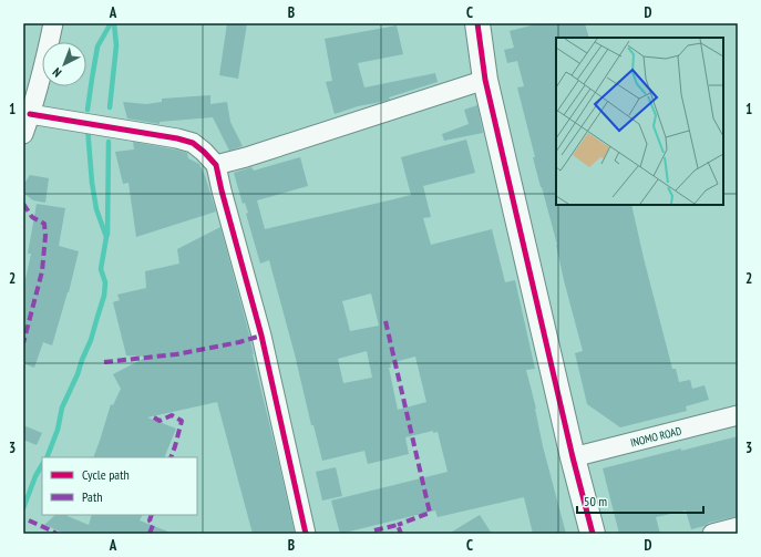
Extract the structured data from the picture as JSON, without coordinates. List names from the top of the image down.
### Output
{
  "streets": {
    "street": ["INOMO ROAD"]
  },
  "legend": ["Cycle path", "Path"],
  "scale_bar": "50 m",
  "north": "bottom left",
  "grid": {
    "columns": [
      "A",
      "B",
      "C",
      "D"
    ],
    "rows": ["1", "2", "3"]
  }
}
